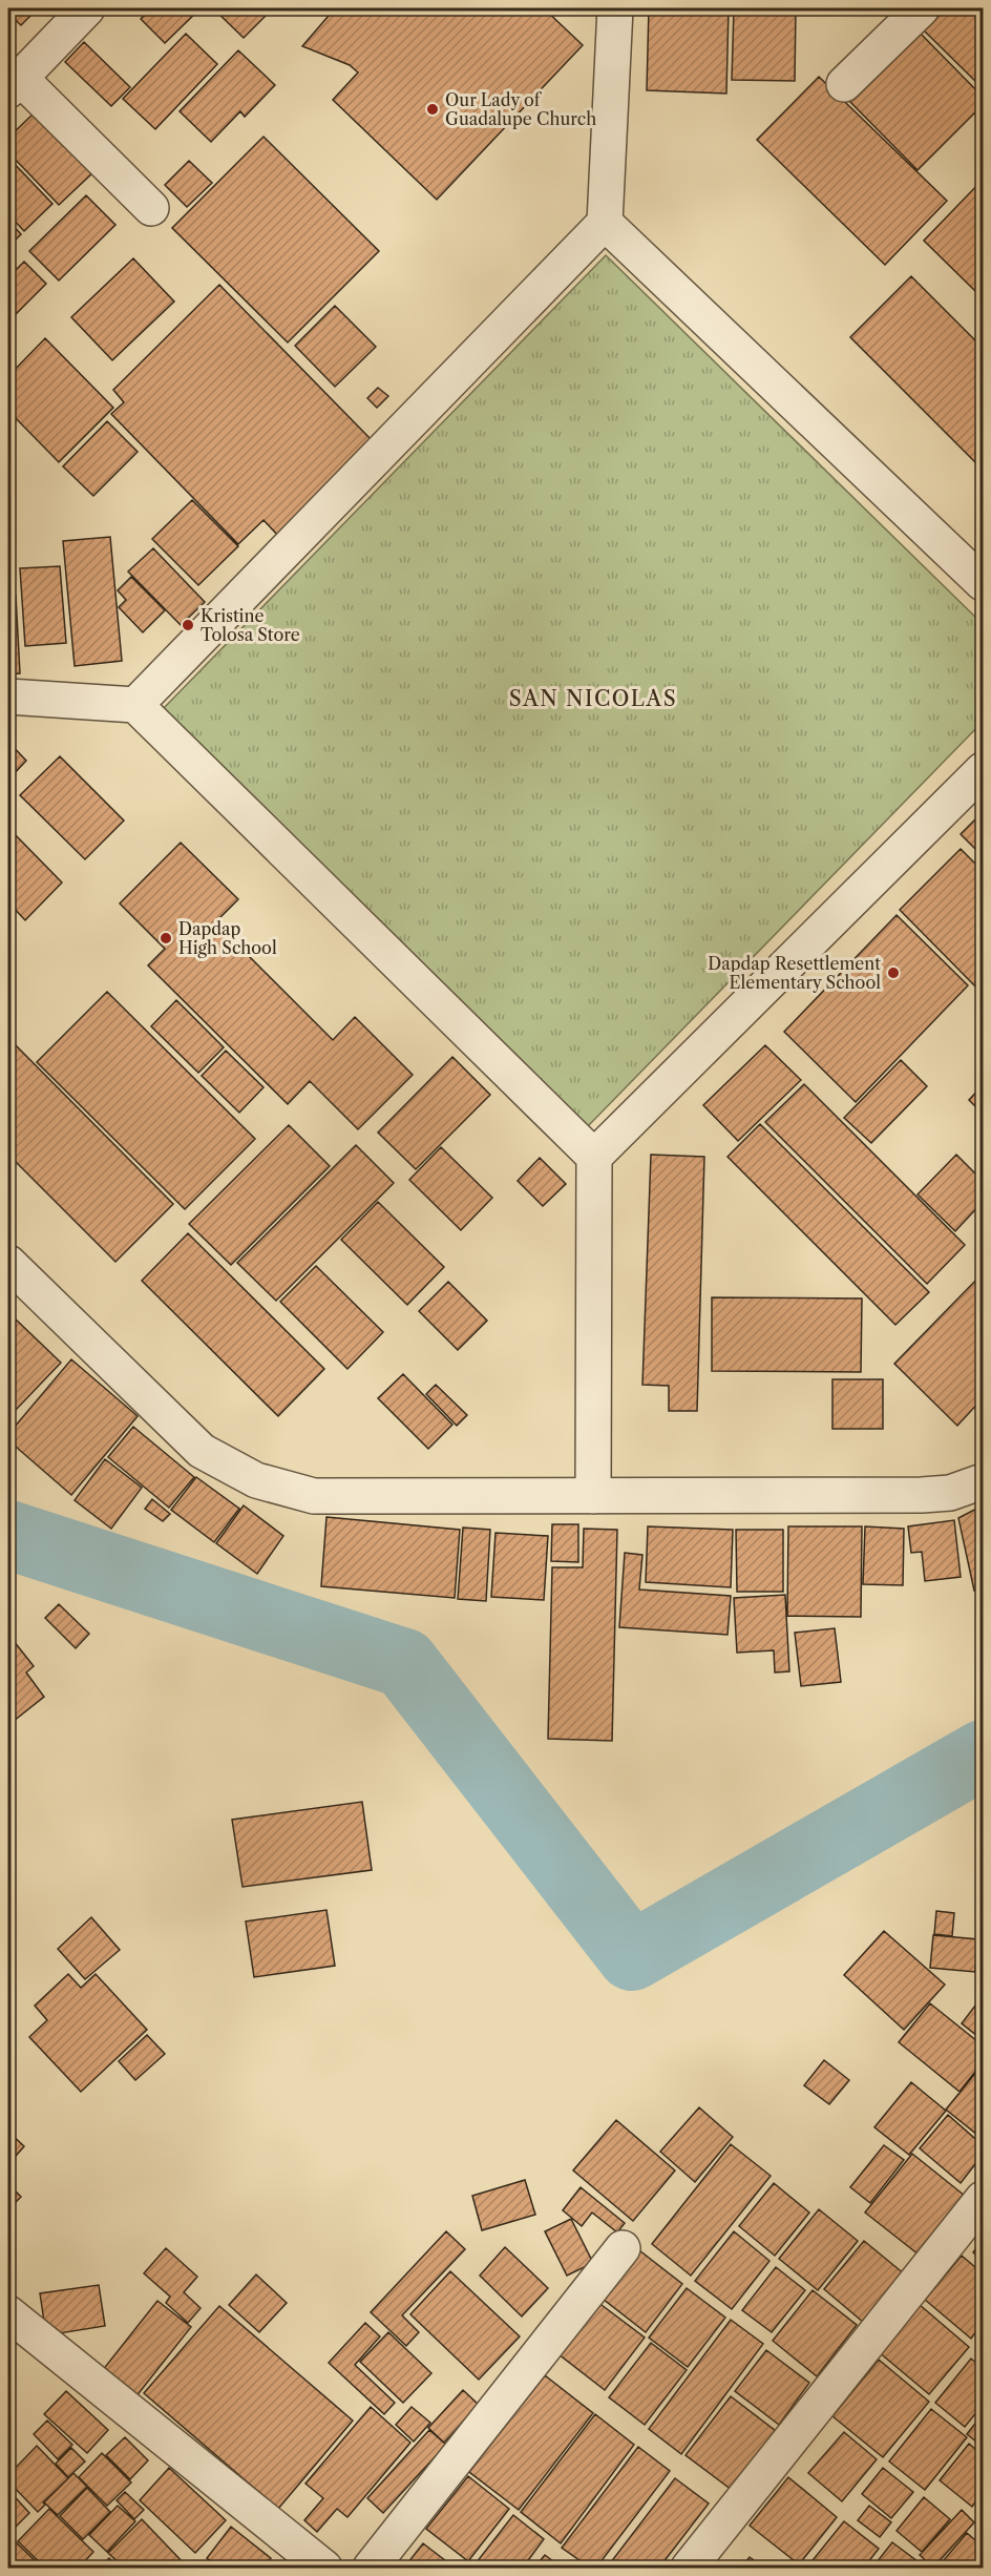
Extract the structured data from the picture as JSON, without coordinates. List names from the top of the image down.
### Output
{
  "districts": ["SAN NICOLAS"],
  "places": [
    "Our Lady of Guadalupe Church",
    "Kristine Tolosa Store",
    "Dapdap High School",
    "Dapdap Resettlement Elementary School"
  ]
}
